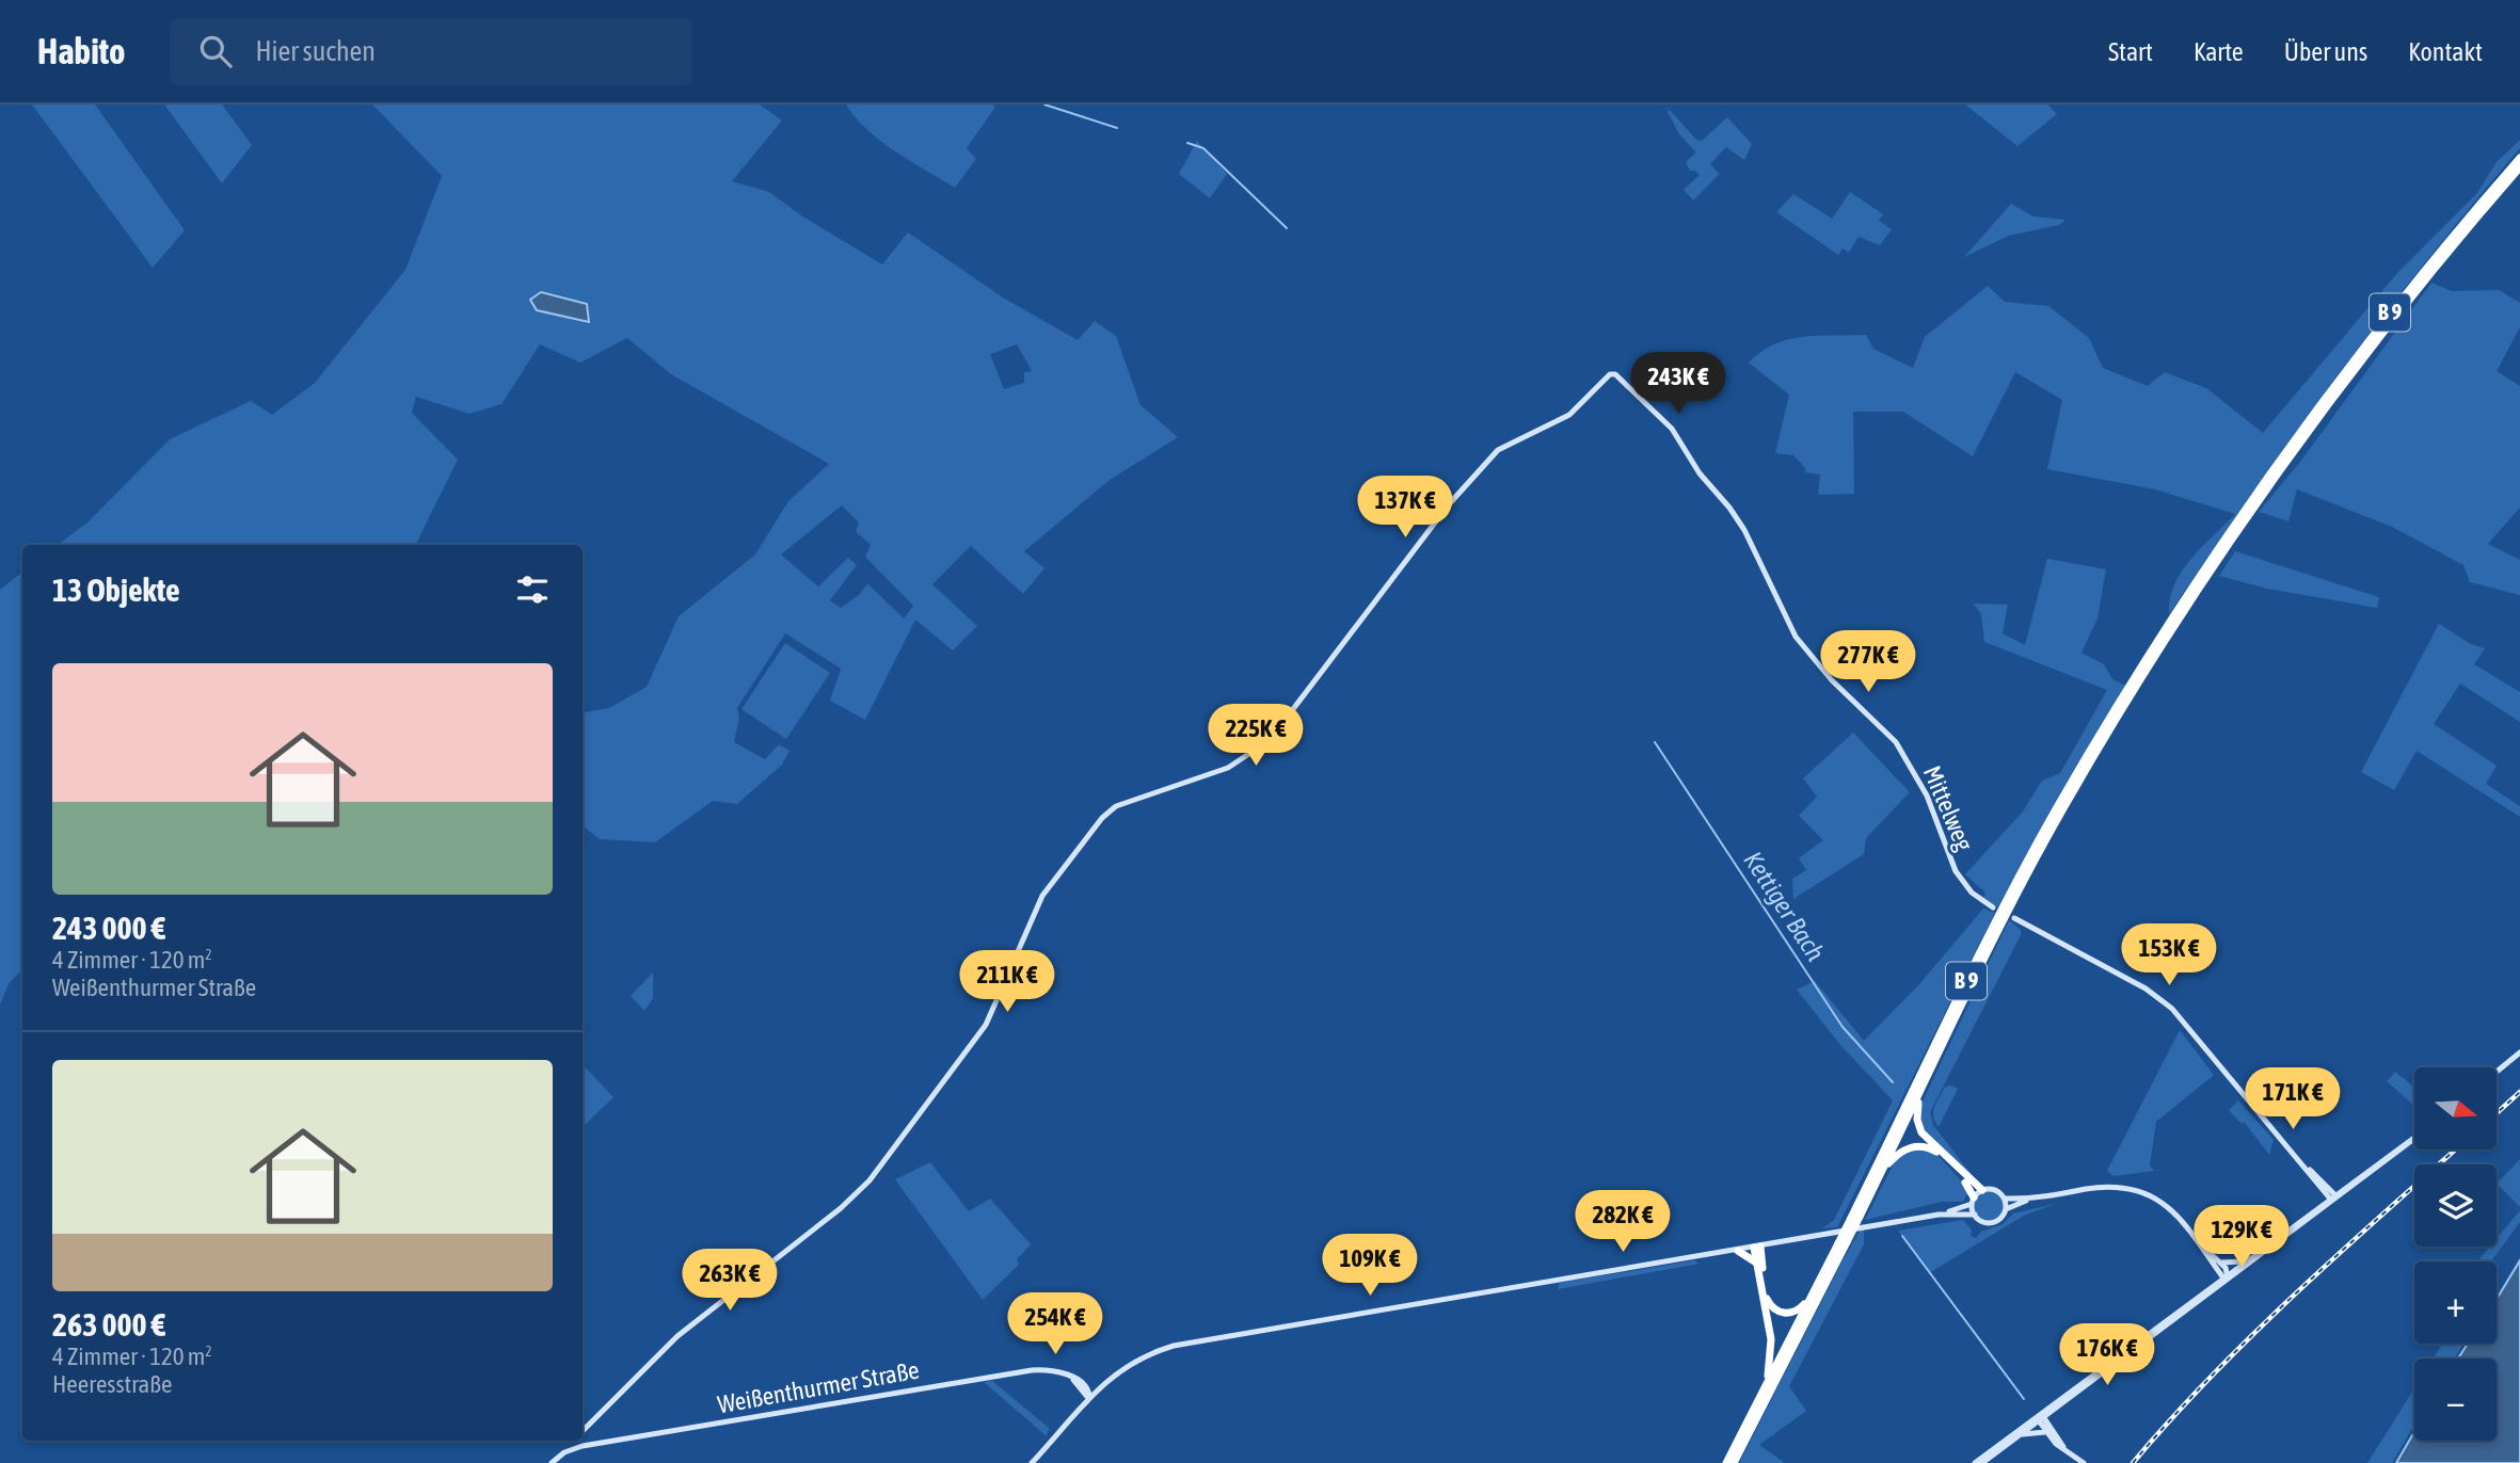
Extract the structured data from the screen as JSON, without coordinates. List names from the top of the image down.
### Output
{
  "streets": {
    "highway": ["B 9"],
    "street": ["Mittelweg", "Weißenthurmer Straße"]
  },
  "water": ["Kettiger Bach"],
  "north": "right",
  "page": {
    "header": "Habito",
    "search": "Hier suchen",
    "nav": [
      "Start",
      "Karte",
      "Über uns",
      "Kontakt"
    ],
    "price": [
      "243K €",
      "137K €",
      "277K €",
      "225K €",
      "153K €",
      "211K €",
      "171K €",
      "282K €",
      "129K €",
      "109K €",
      "263K €",
      "254K €",
      "176K €"
    ],
    "heading": "13 Objekte",
    "list": [
      {
        "name": "243 000 €",
        "note": "4 Zimmer · 120 m² · Weißenthurmer Straße"
      },
      {
        "name": "263 000 €",
        "note": "4 Zimmer · 120 m² · Heeresstraße"
      }
    ],
    "map_buttons": ["+", "−"]
  }
}
